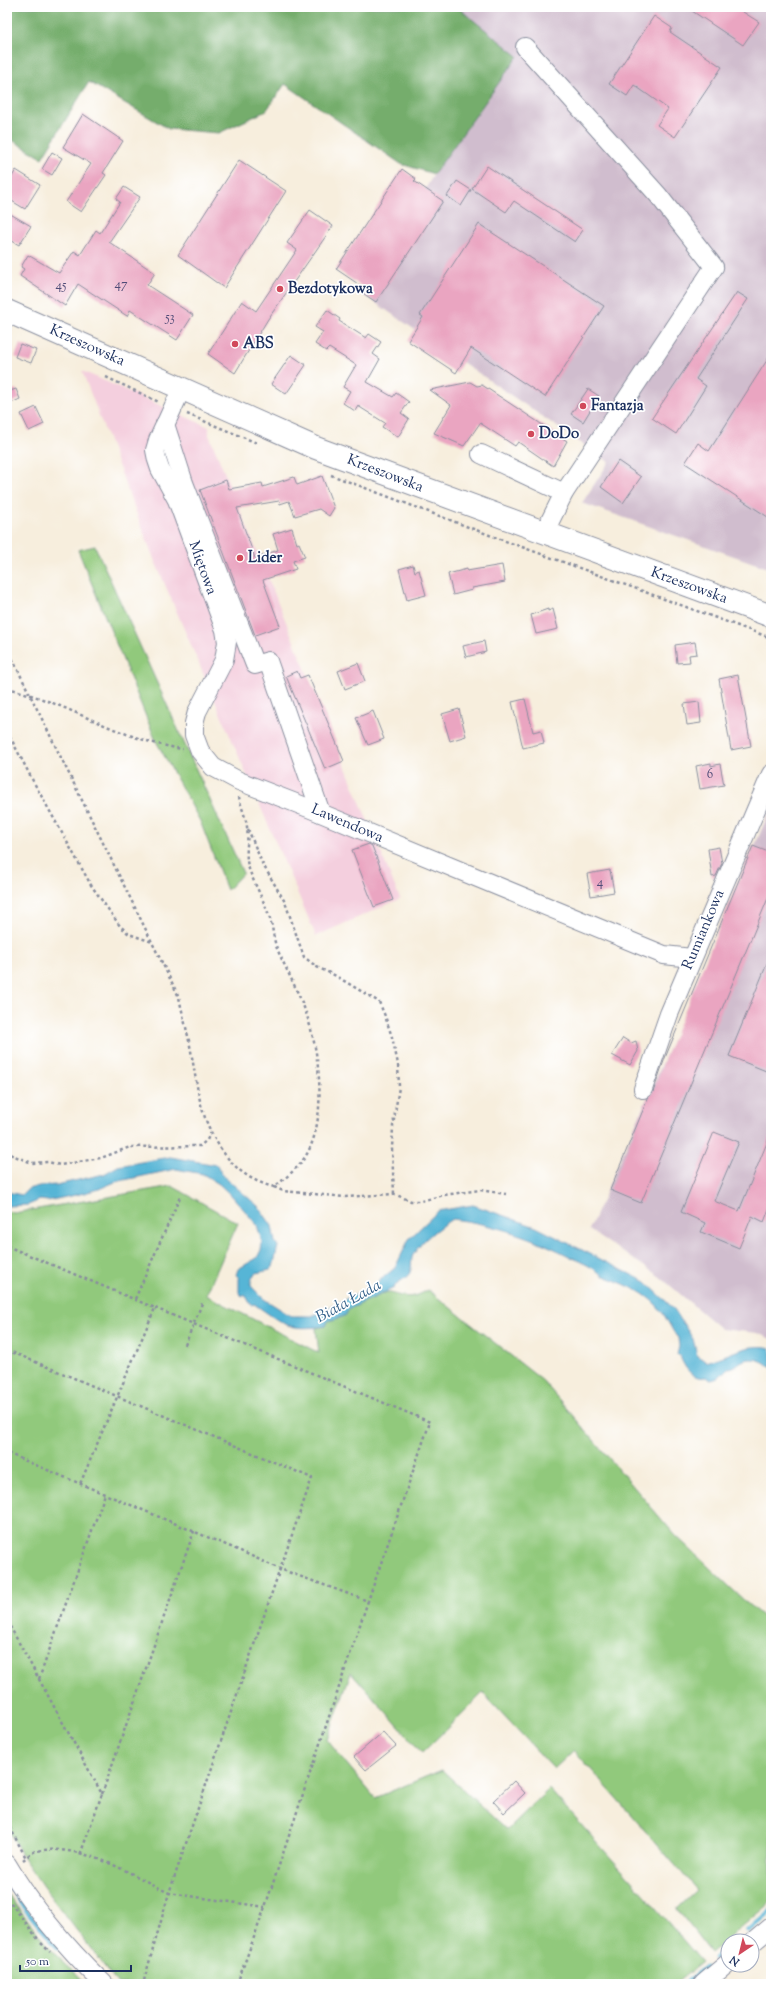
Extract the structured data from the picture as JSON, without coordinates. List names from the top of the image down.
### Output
{
  "streets": {
    "main road": ["Krzeszowska"],
    "street": ["Miętowa", "Lawendowa", "Rumiankowa"]
  },
  "crossings": [
    ["Krzeszowska", "Miętowa"],
    ["Miętowa", "Lawendowa"],
    ["Lawendowa", "Rumiankowa"]
  ],
  "water": ["Biała Łada"],
  "places": [
    "Bezdotykowa",
    "ABS",
    "Fantazja",
    "DoDo",
    "Lider"
  ],
  "house_numbers": [
    "47",
    "45",
    "53",
    "6",
    "4"
  ],
  "scale_bar": "50 m",
  "north": "bottom left"
}
